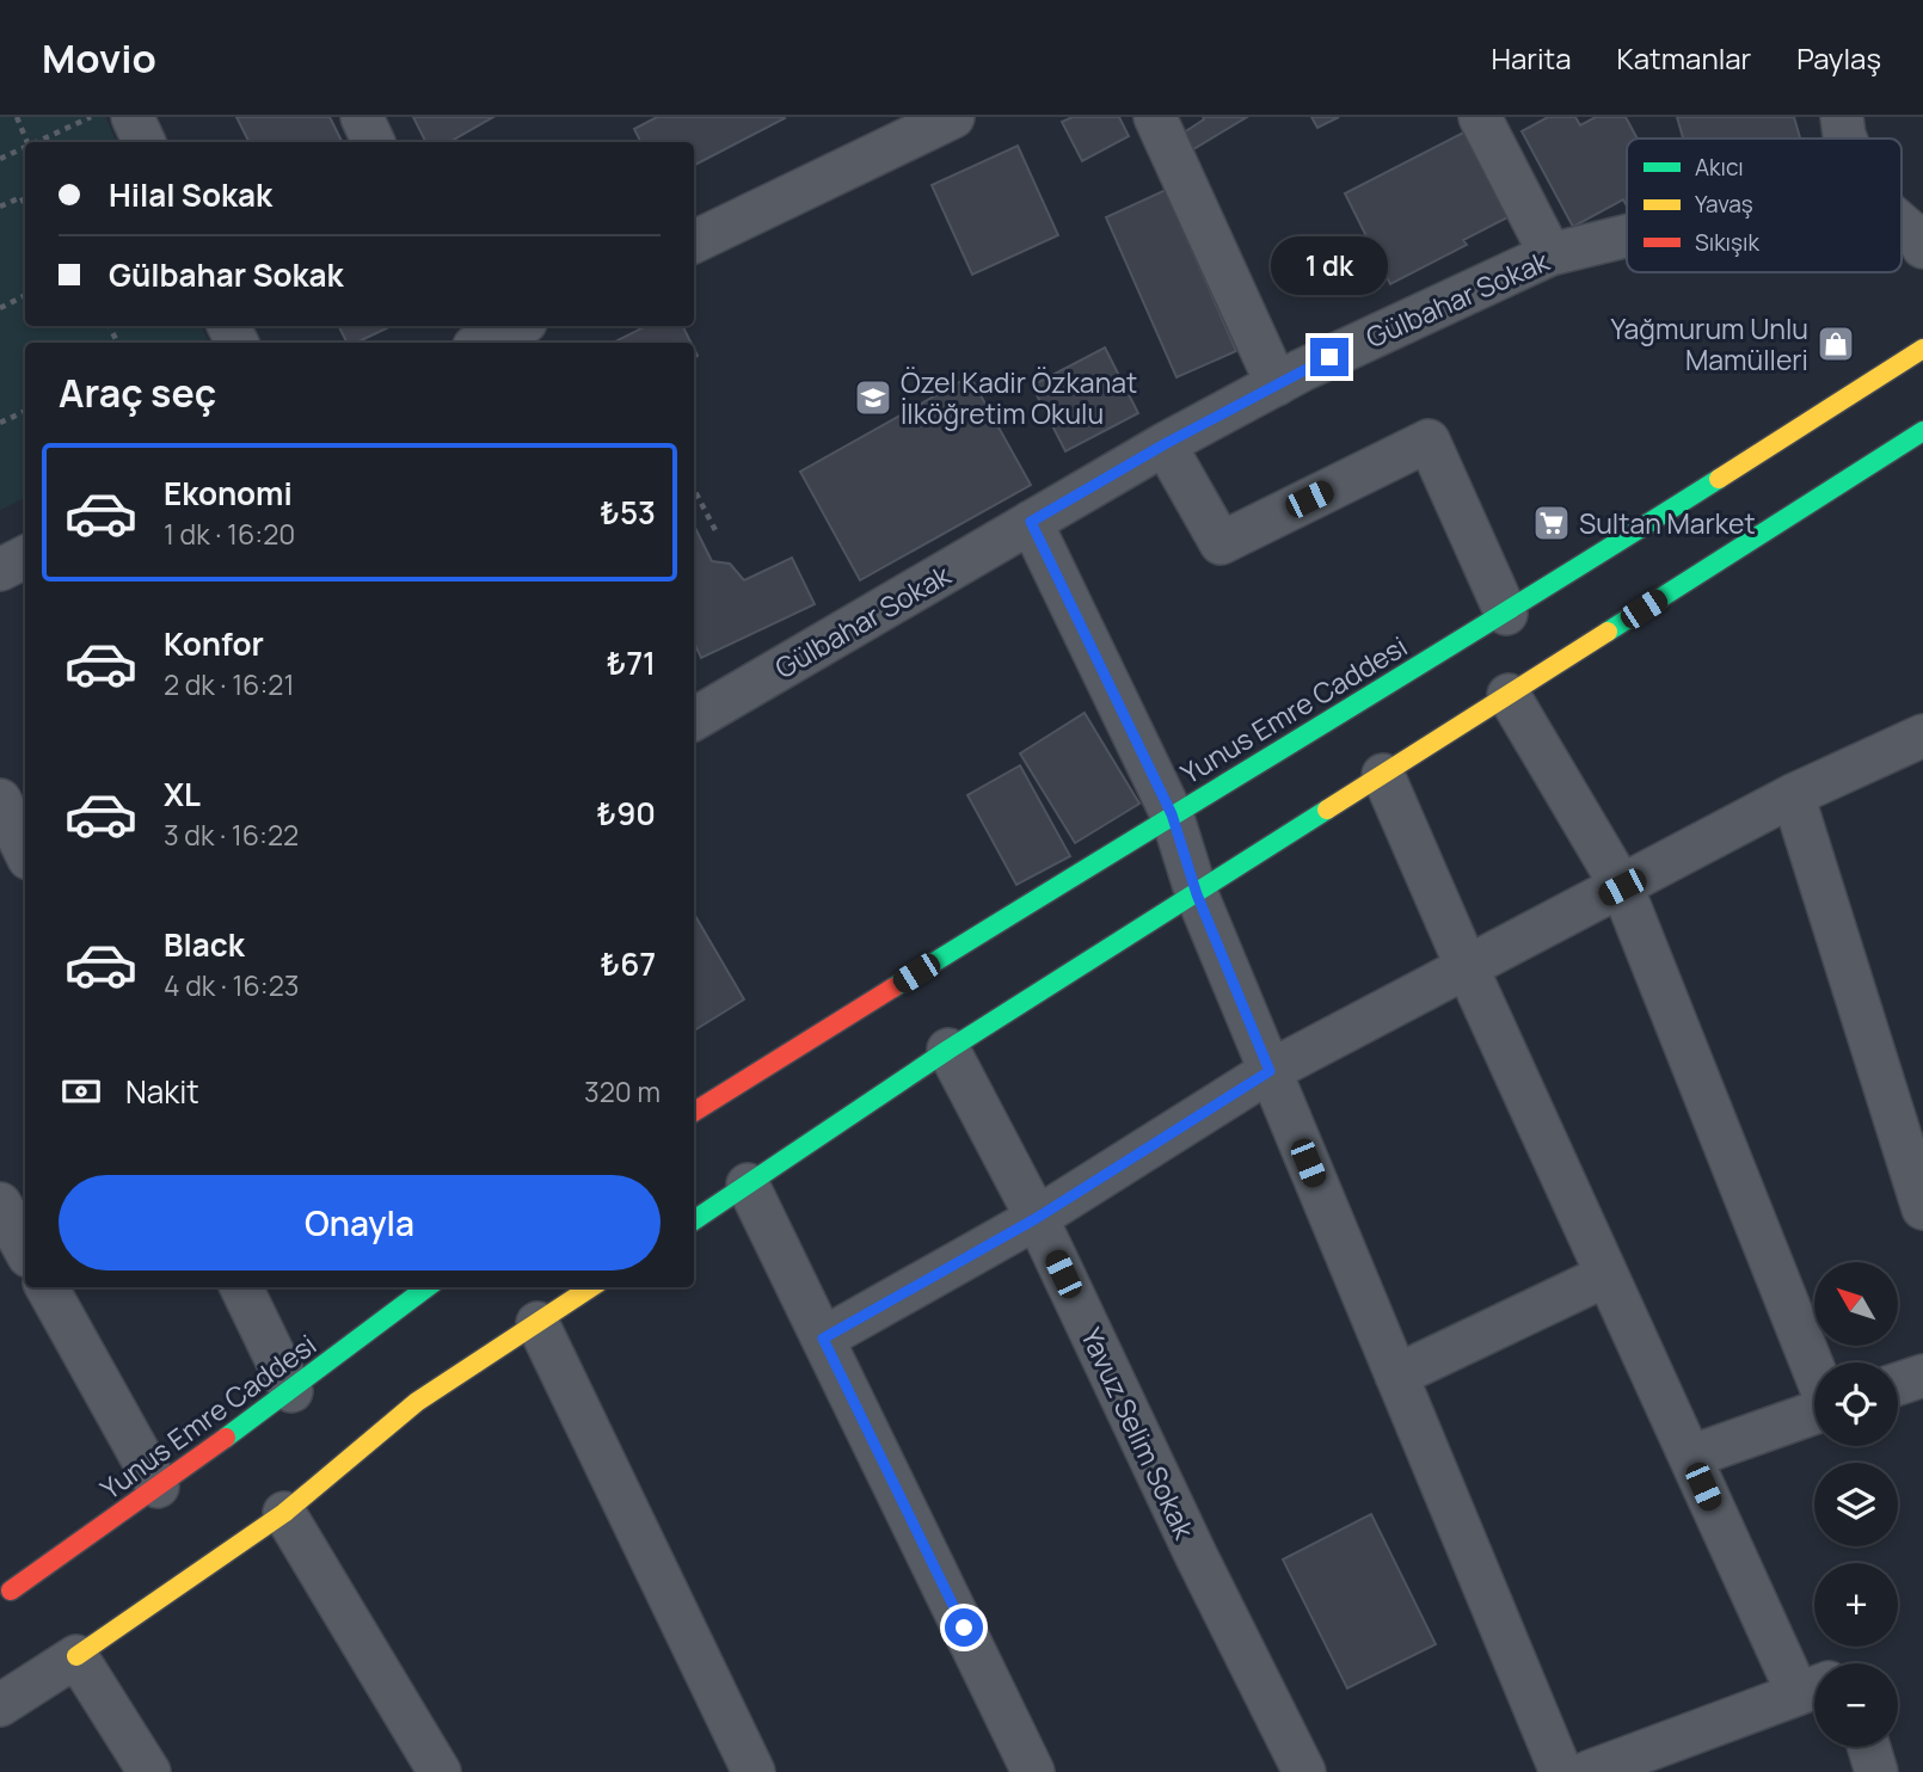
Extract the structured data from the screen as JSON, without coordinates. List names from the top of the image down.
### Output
{
  "streets": {
    "street": ["Gülbahar Sokak", "Yunus Emre Caddesi", "Yavuz Selim Sokak"]
  },
  "places": {
    "shop": ["Yağmurum Unlu Mamülleri"],
    "school or university": ["Özel Kadir Özkanat İlköğretim Okulu"],
    "supermarket": ["Sultan Market"]
  },
  "legend": ["Akıcı", "Yavaş", "Sıkışık"],
  "north": "top left",
  "page": {
    "header": "Movio",
    "nav": ["Harita", "Katmanlar", "Paylaş"],
    "banner": ["Hilal Sokak", "Gülbahar Sokak"],
    "bubble": "1 dk",
    "heading": "Araç seç",
    "list": [
      {
        "name": "Ekonomi",
        "note": "1 dk · 16:20",
        "value": "₺53"
      },
      {
        "name": "Konfor",
        "note": "2 dk · 16:21",
        "value": "₺71"
      },
      {
        "name": "XL",
        "note": "3 dk · 16:22",
        "value": "₺90"
      },
      {
        "name": "Black",
        "note": "4 dk · 16:23",
        "value": "₺67"
      }
    ],
    "pay": ["Nakit", "320 m"],
    "buttons": "Onayla",
    "map_buttons": ["+", "−"]
  }
}
